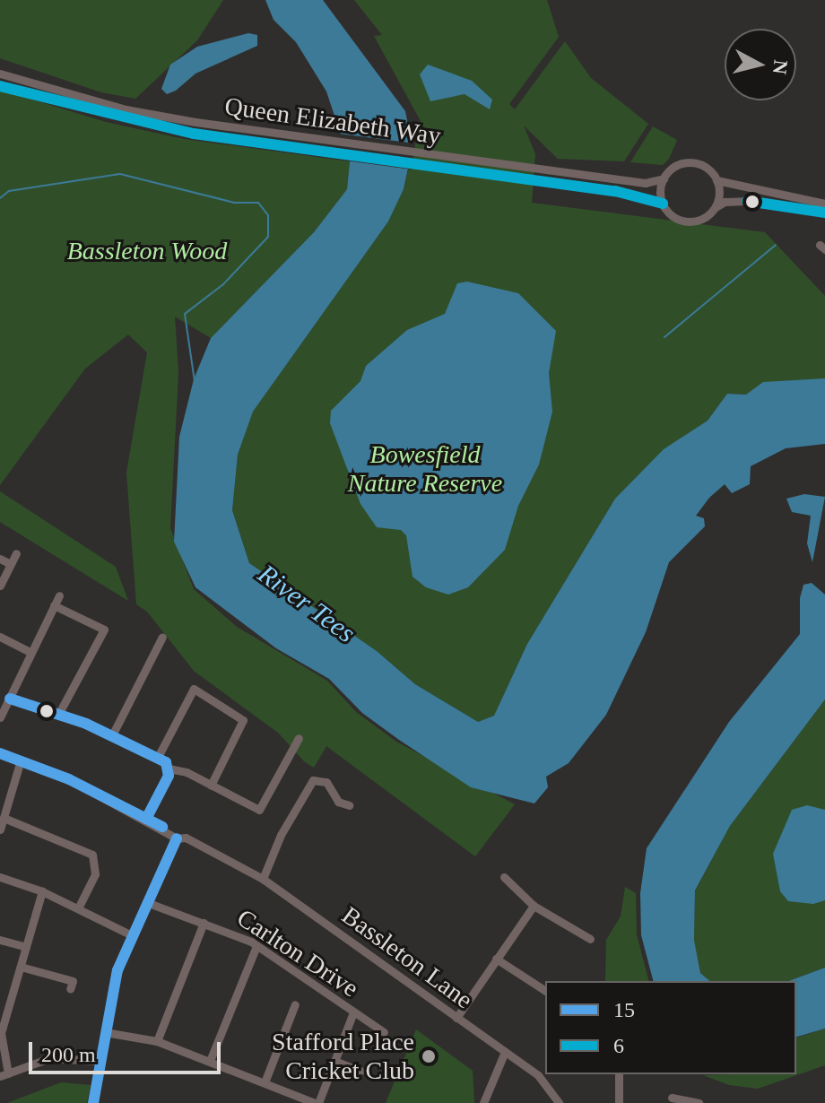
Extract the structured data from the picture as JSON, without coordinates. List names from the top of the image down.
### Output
{
  "streets": {
    "street": ["Queen Elizabeth Way", "Carlton Drive", "Bassleton Lane"]
  },
  "water": ["River Tees"],
  "parks": ["Bassleton Wood", "Bowesfield Nature Reserve"],
  "places": ["Stafford Place Cricket Club"],
  "lines": ["transit line 6", "transit line 15"],
  "legend": ["15", "6"],
  "scale_bar": "200 m",
  "north": "right"
}
